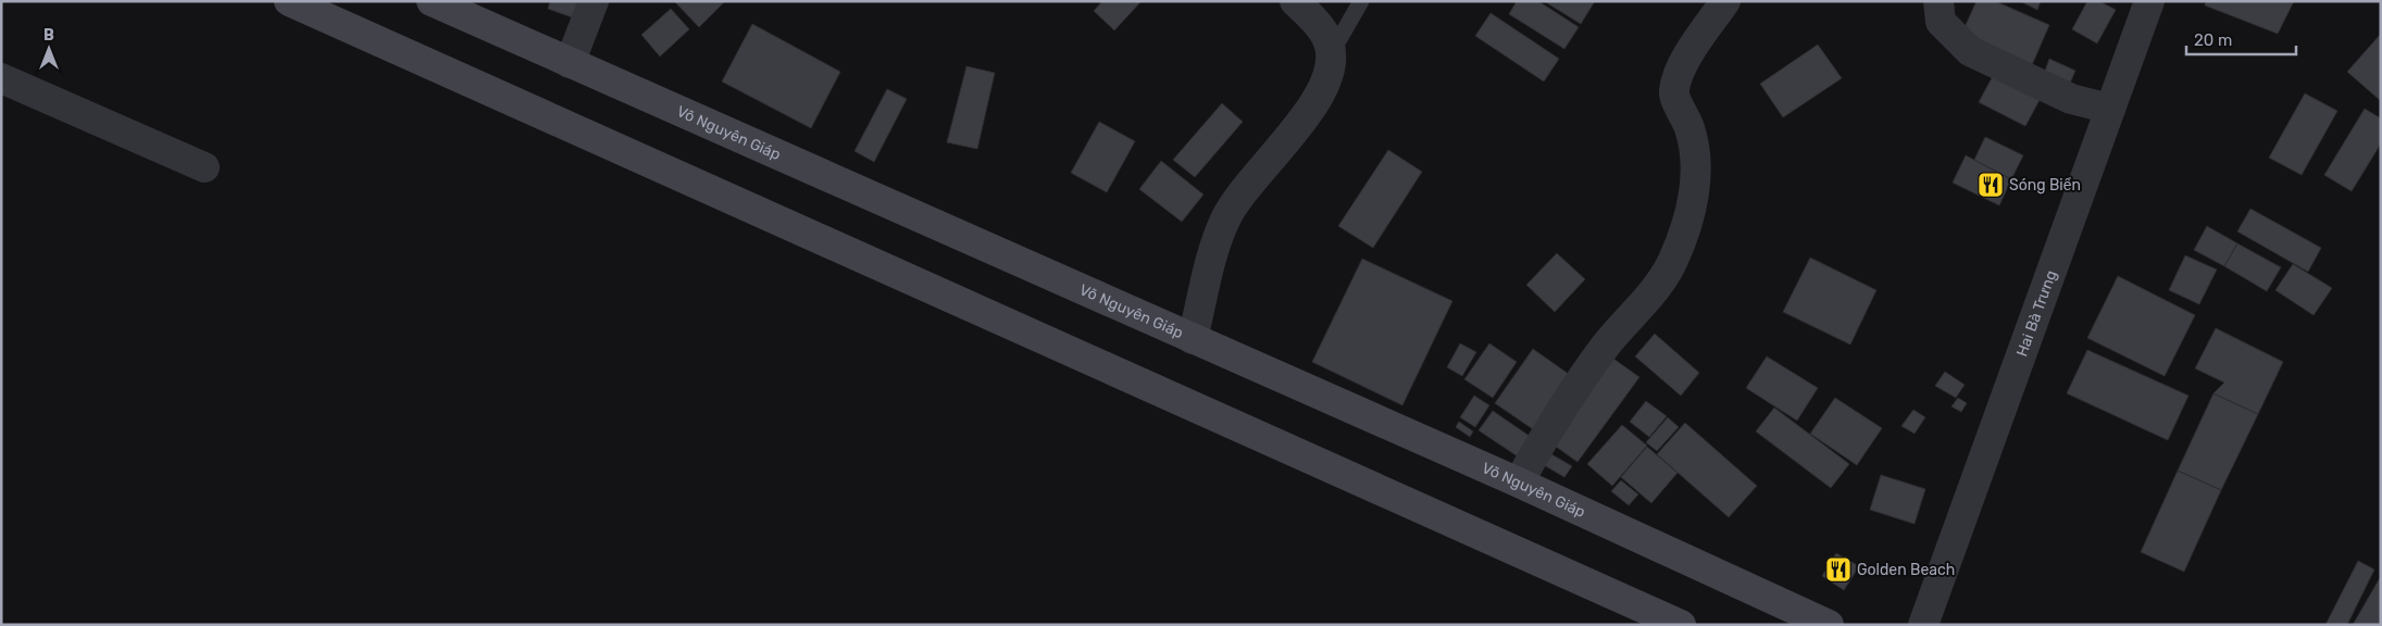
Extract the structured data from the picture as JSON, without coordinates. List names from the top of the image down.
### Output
{
  "streets": {
    "main road": ["Võ Nguyên Giáp"],
    "street": ["Hai Bà Trưng"]
  },
  "places": {
    "restaurant": ["Sóng Biển", "Golden Beach"]
  },
  "scale_bar": "20 m",
  "north": "top"
}
